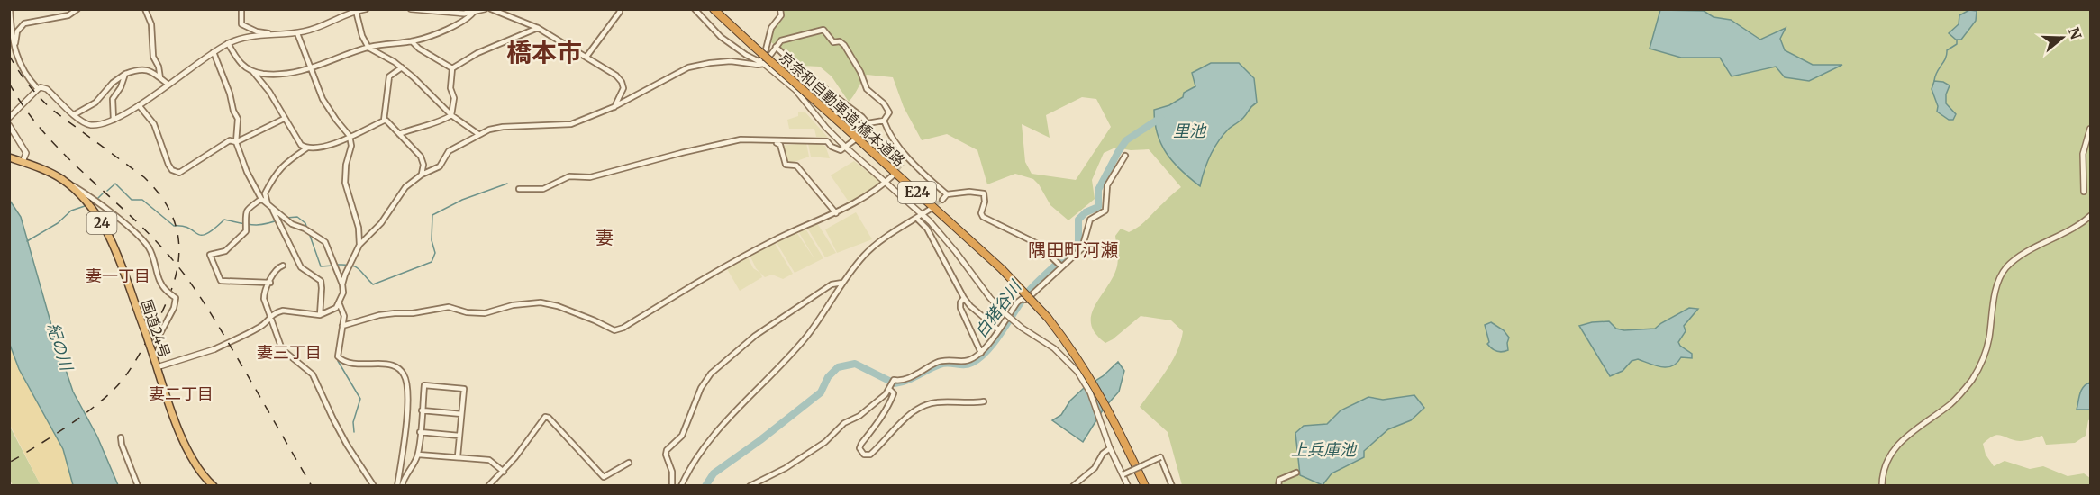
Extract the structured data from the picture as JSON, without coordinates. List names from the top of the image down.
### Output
{
  "streets": {
    "highway": [
      "京奈和自動車道;橋本道路",
      "E24",
      "24",
      "国道24号"
    ]
  },
  "districts": [
    "橋本市",
    "妻",
    "隅田町河瀬",
    "妻一丁目",
    "妻三丁目",
    "妻二丁目"
  ],
  "water": [
    "里池",
    "白猪谷川",
    "紀の川",
    "上兵庫池"
  ],
  "north": "right"
}
